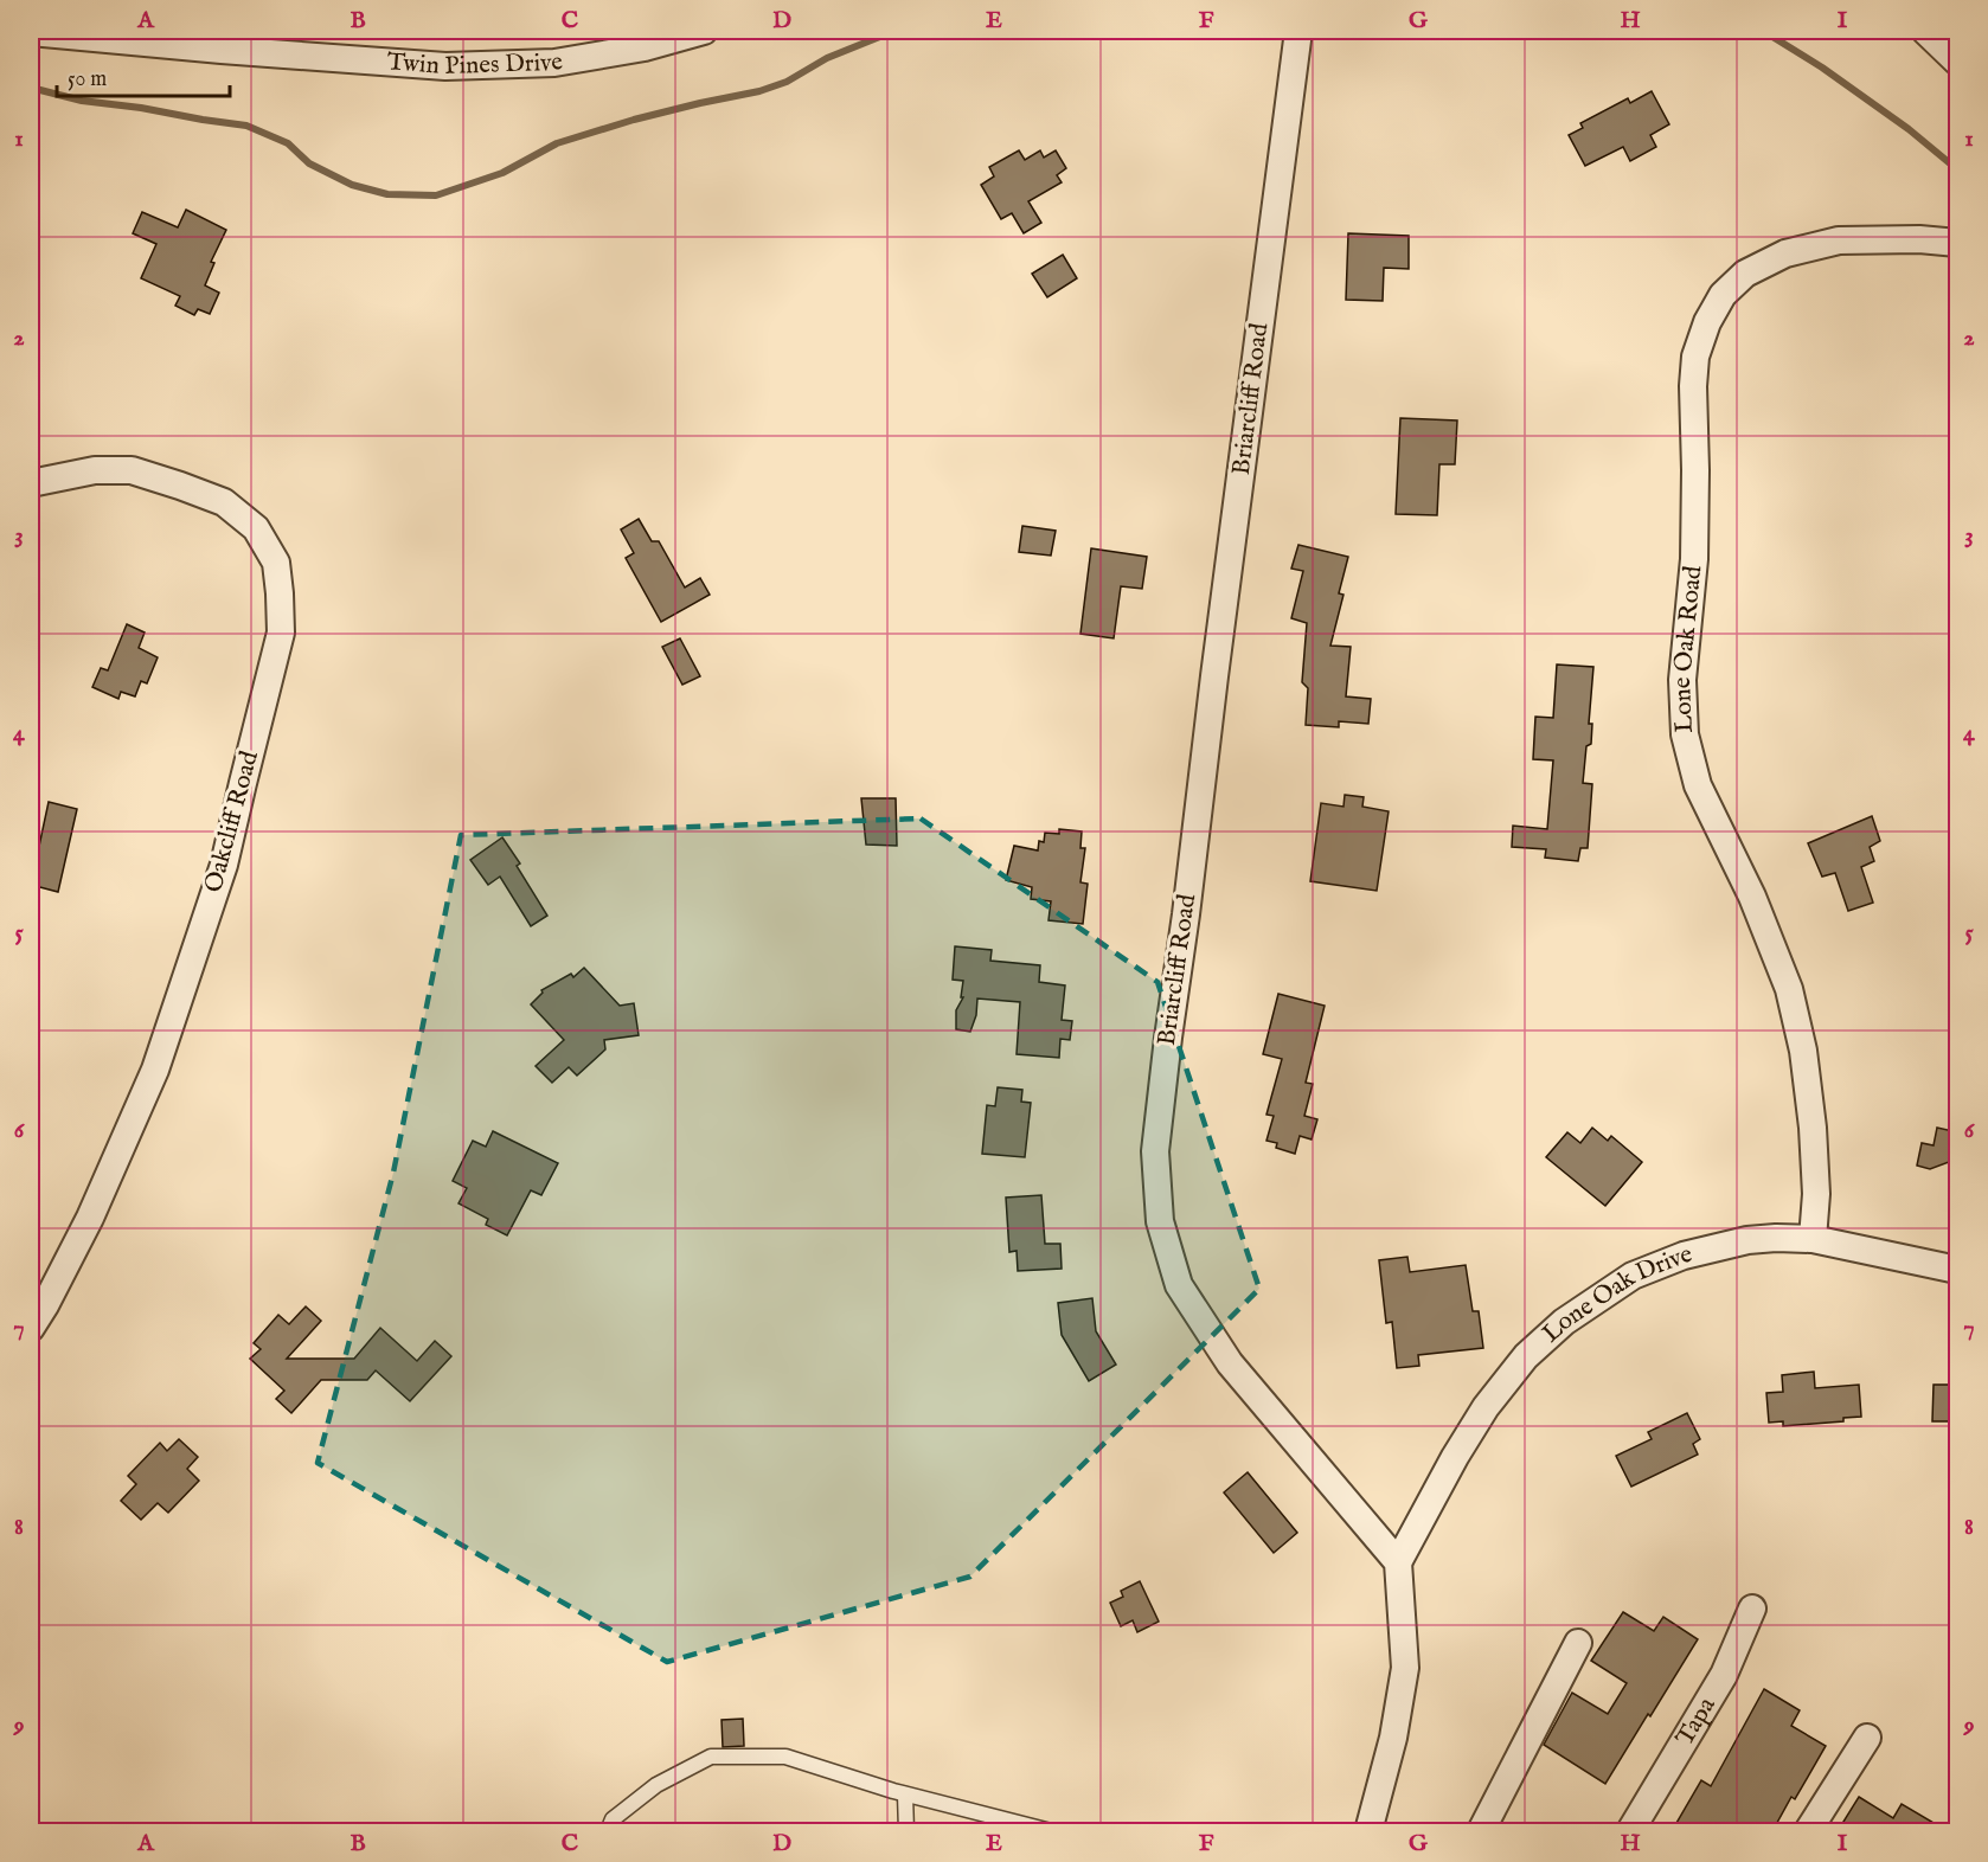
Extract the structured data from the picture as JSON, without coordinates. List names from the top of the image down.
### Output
{
  "streets": {
    "street": [
      "Twin Pines Drive",
      "Briarcliff Road",
      "Lone Oak Road",
      "Oakcliff Road",
      "Lone Oak Drive",
      "Tapa"
    ]
  },
  "crossings": [
    ["Briarcliff Road", "Lone Oak Drive"],
    ["Lone Oak Road", "Lone Oak Drive"]
  ],
  "scale_bar": "50 m",
  "grid": {
    "columns": [
      "A",
      "B",
      "C",
      "D",
      "E",
      "F",
      "G",
      "H",
      "I"
    ],
    "rows": [
      "1",
      "2",
      "3",
      "4",
      "5",
      "6",
      "7",
      "8",
      "9"
    ]
  }
}
